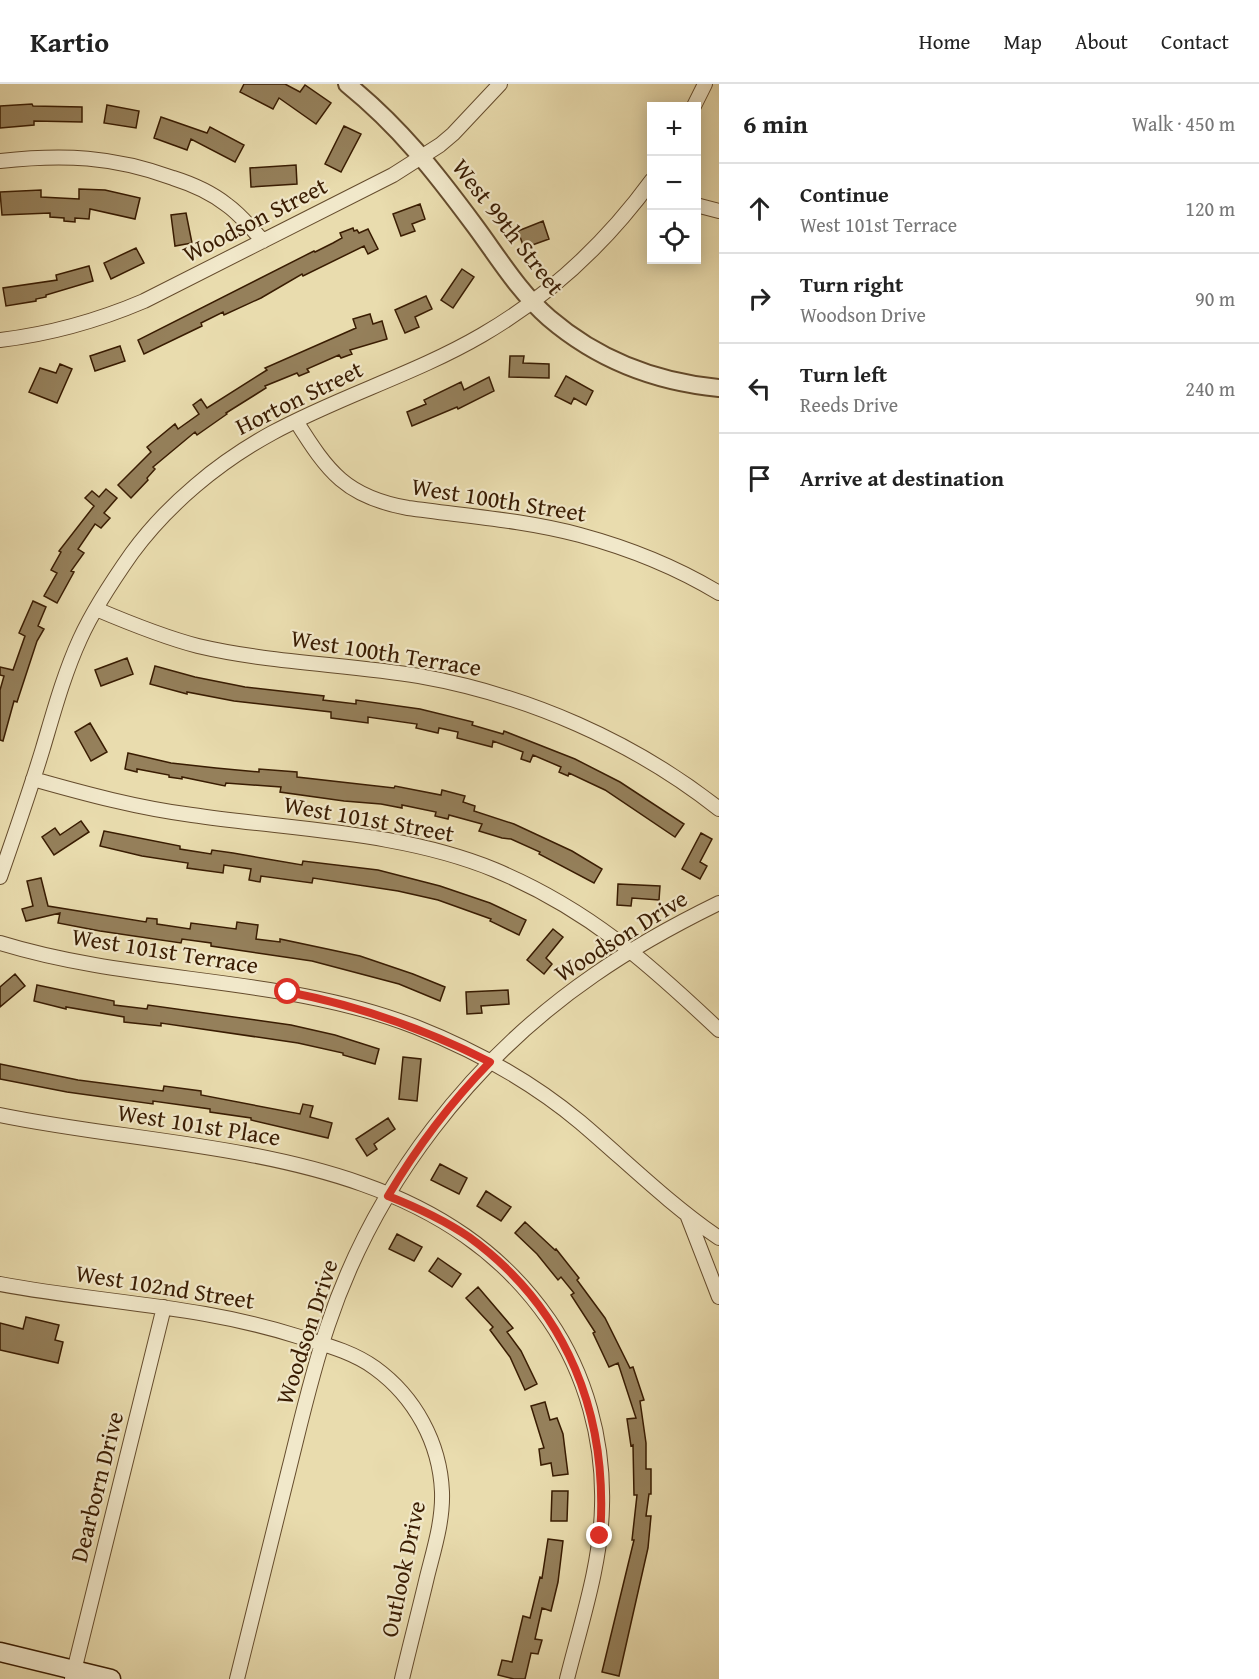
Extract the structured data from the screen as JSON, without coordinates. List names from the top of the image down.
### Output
{
  "streets": {
    "street": [
      "Woodson Street",
      "West 99th Street",
      "Horton Street",
      "West 100th Street",
      "West 100th Terrace",
      "West 101st Street",
      "Woodson Drive",
      "West 101st Terrace",
      "West 101st Place",
      "West 102nd Street",
      "Dearborn Drive",
      "Outlook Drive"
    ]
  },
  "crossings": [
    ["Woodson Street", "West 99th Street"],
    ["West 99th Street", "Horton Street"],
    ["Horton Street", "West 100th Street"],
    ["Horton Street", "West 100th Terrace"],
    ["Horton Street", "West 101st Street"],
    ["West 101st Street", "Woodson Drive"],
    ["Woodson Drive", "West 101st Terrace"],
    ["Woodson Drive", "West 101st Place"],
    ["Woodson Drive", "West 102nd Street"],
    ["Woodson Drive", "Outlook Drive"],
    ["West 102nd Street", "Dearborn Drive"],
    ["West 102nd Street", "Outlook Drive"]
  ],
  "page": {
    "header": "Kartio",
    "nav": [
      "Home",
      "Map",
      "About",
      "Contact"
    ],
    "heading": ["6 min", "Walk · 450 m"],
    "map_buttons": ["+", "−"],
    "list": [
      ["Continue", "West 101st Terrace", "120 m"],
      ["Turn right", "Woodson Drive", "90 m"],
      ["Turn left", "Reeds Drive", "240 m"],
      "Arrive at destination"
    ]
  }
}
